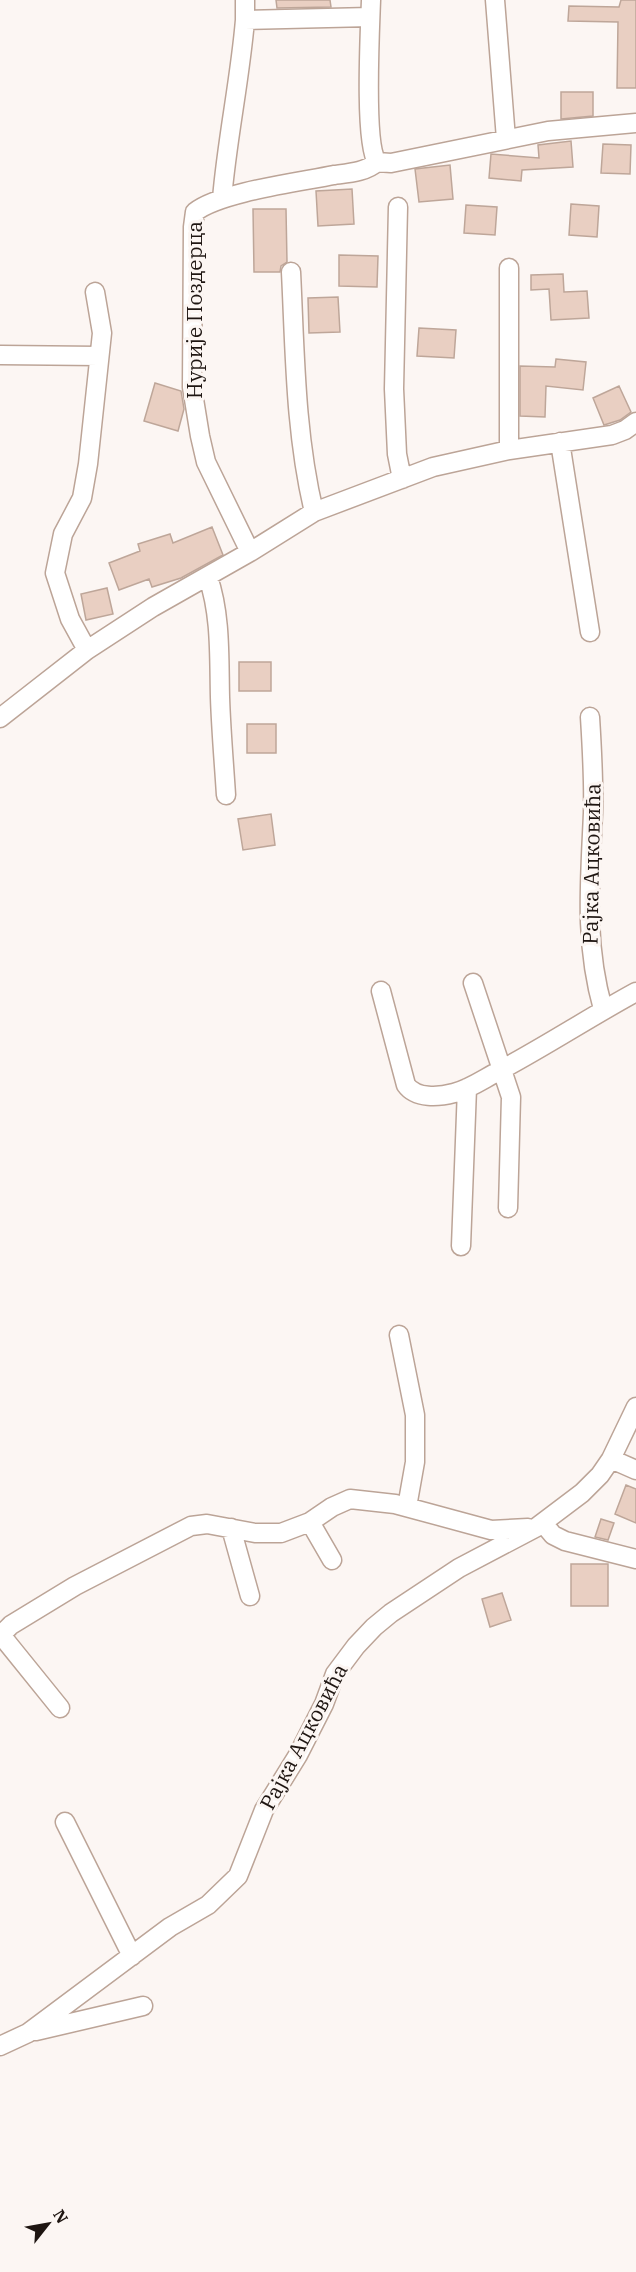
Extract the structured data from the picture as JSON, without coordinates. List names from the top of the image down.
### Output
{
  "streets": {
    "street": ["Нурије Поздерца", "Рајка Ацковића"]
  },
  "north": "top right"
}
